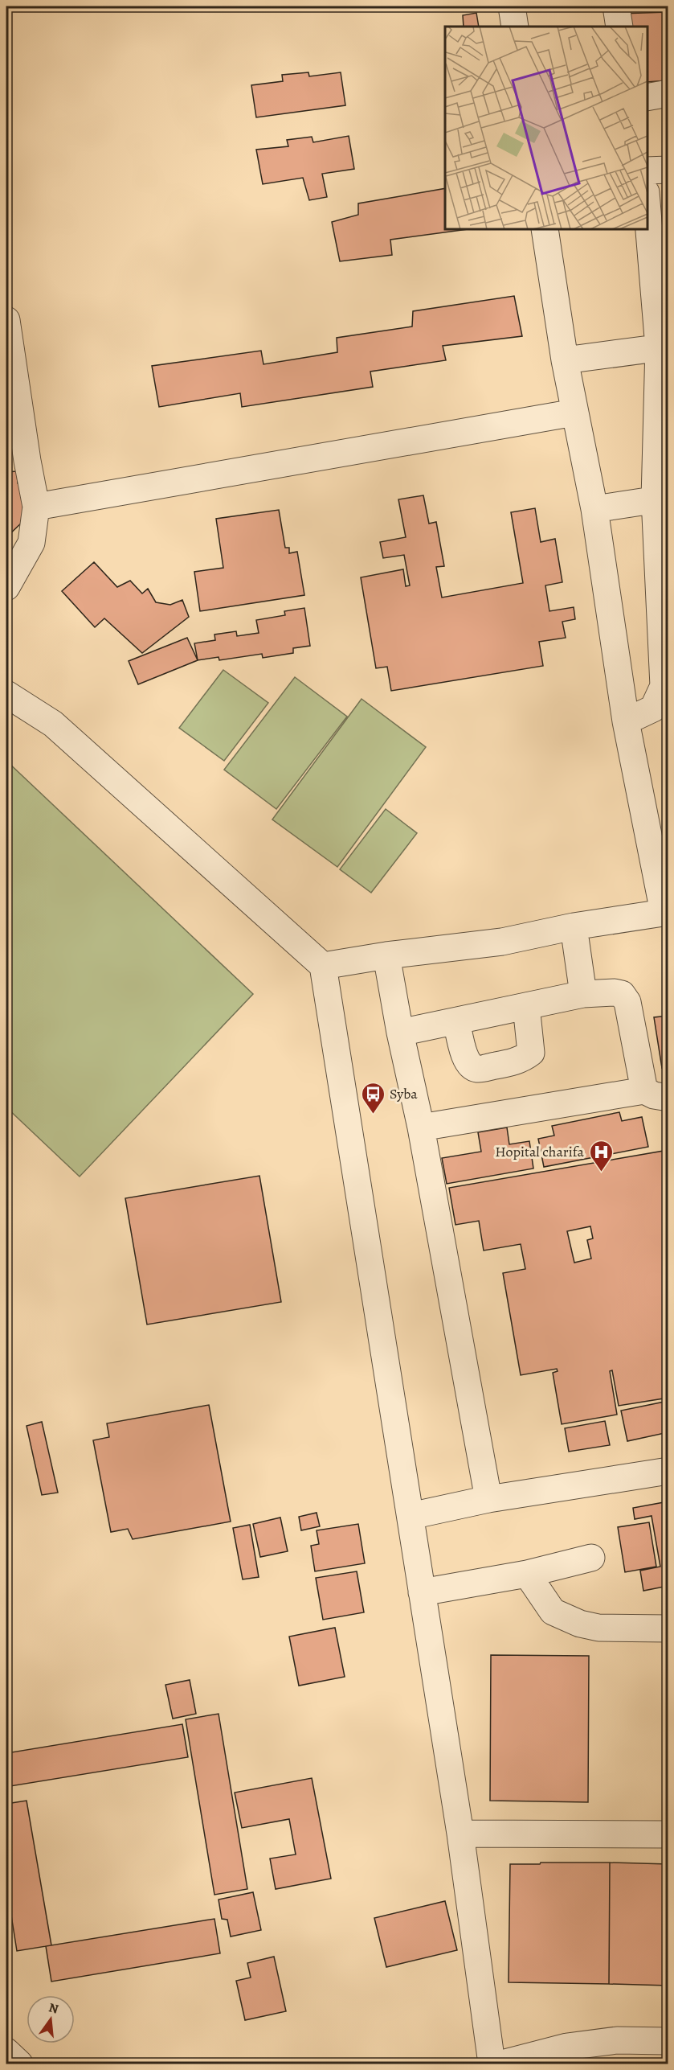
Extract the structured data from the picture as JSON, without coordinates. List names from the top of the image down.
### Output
{
  "places": {
    "bus stop": ["Syba"],
    "hospital": ["Hopital charifa"]
  },
  "north": "top"
}
